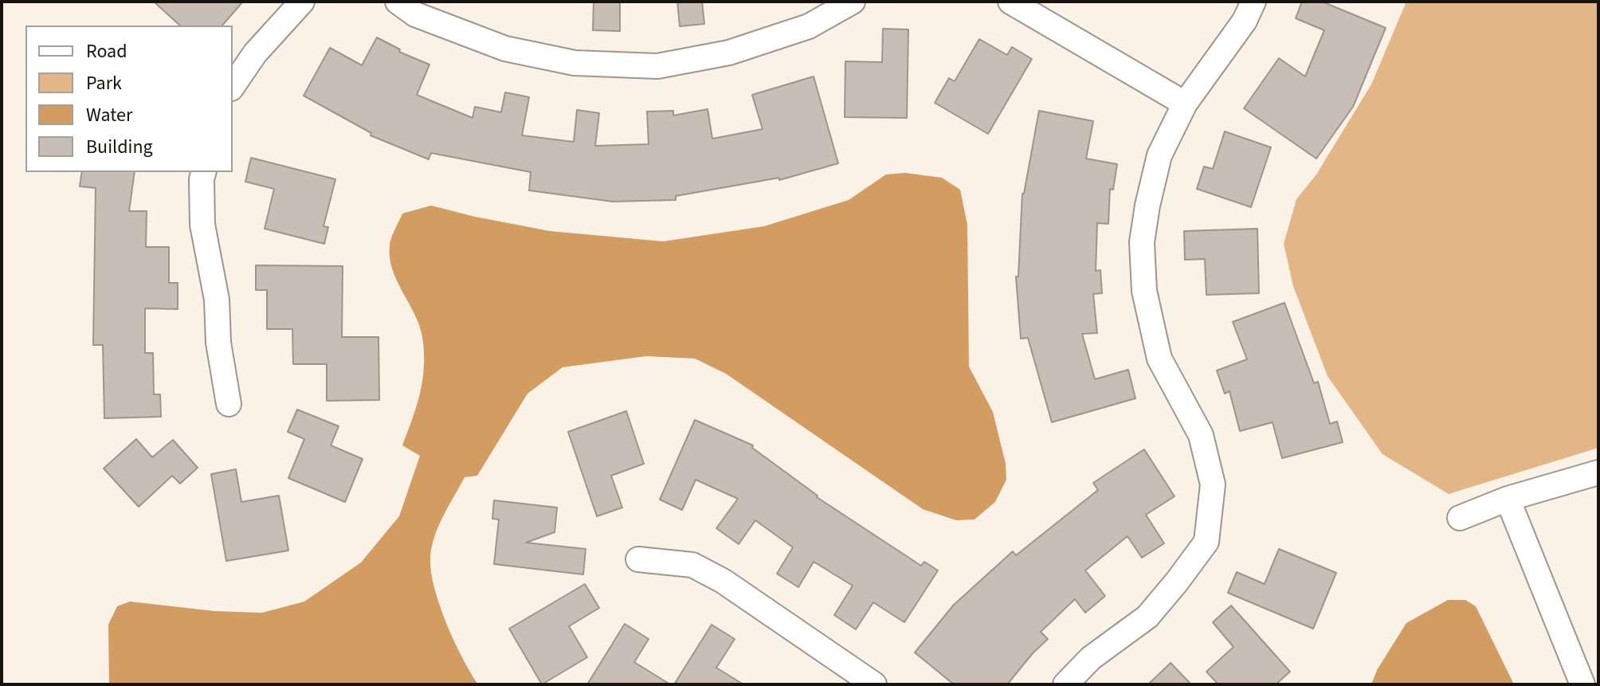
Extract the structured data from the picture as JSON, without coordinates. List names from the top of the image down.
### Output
{
  "legend": [
    "Road",
    "Park",
    "Water",
    "Building"
  ]
}
